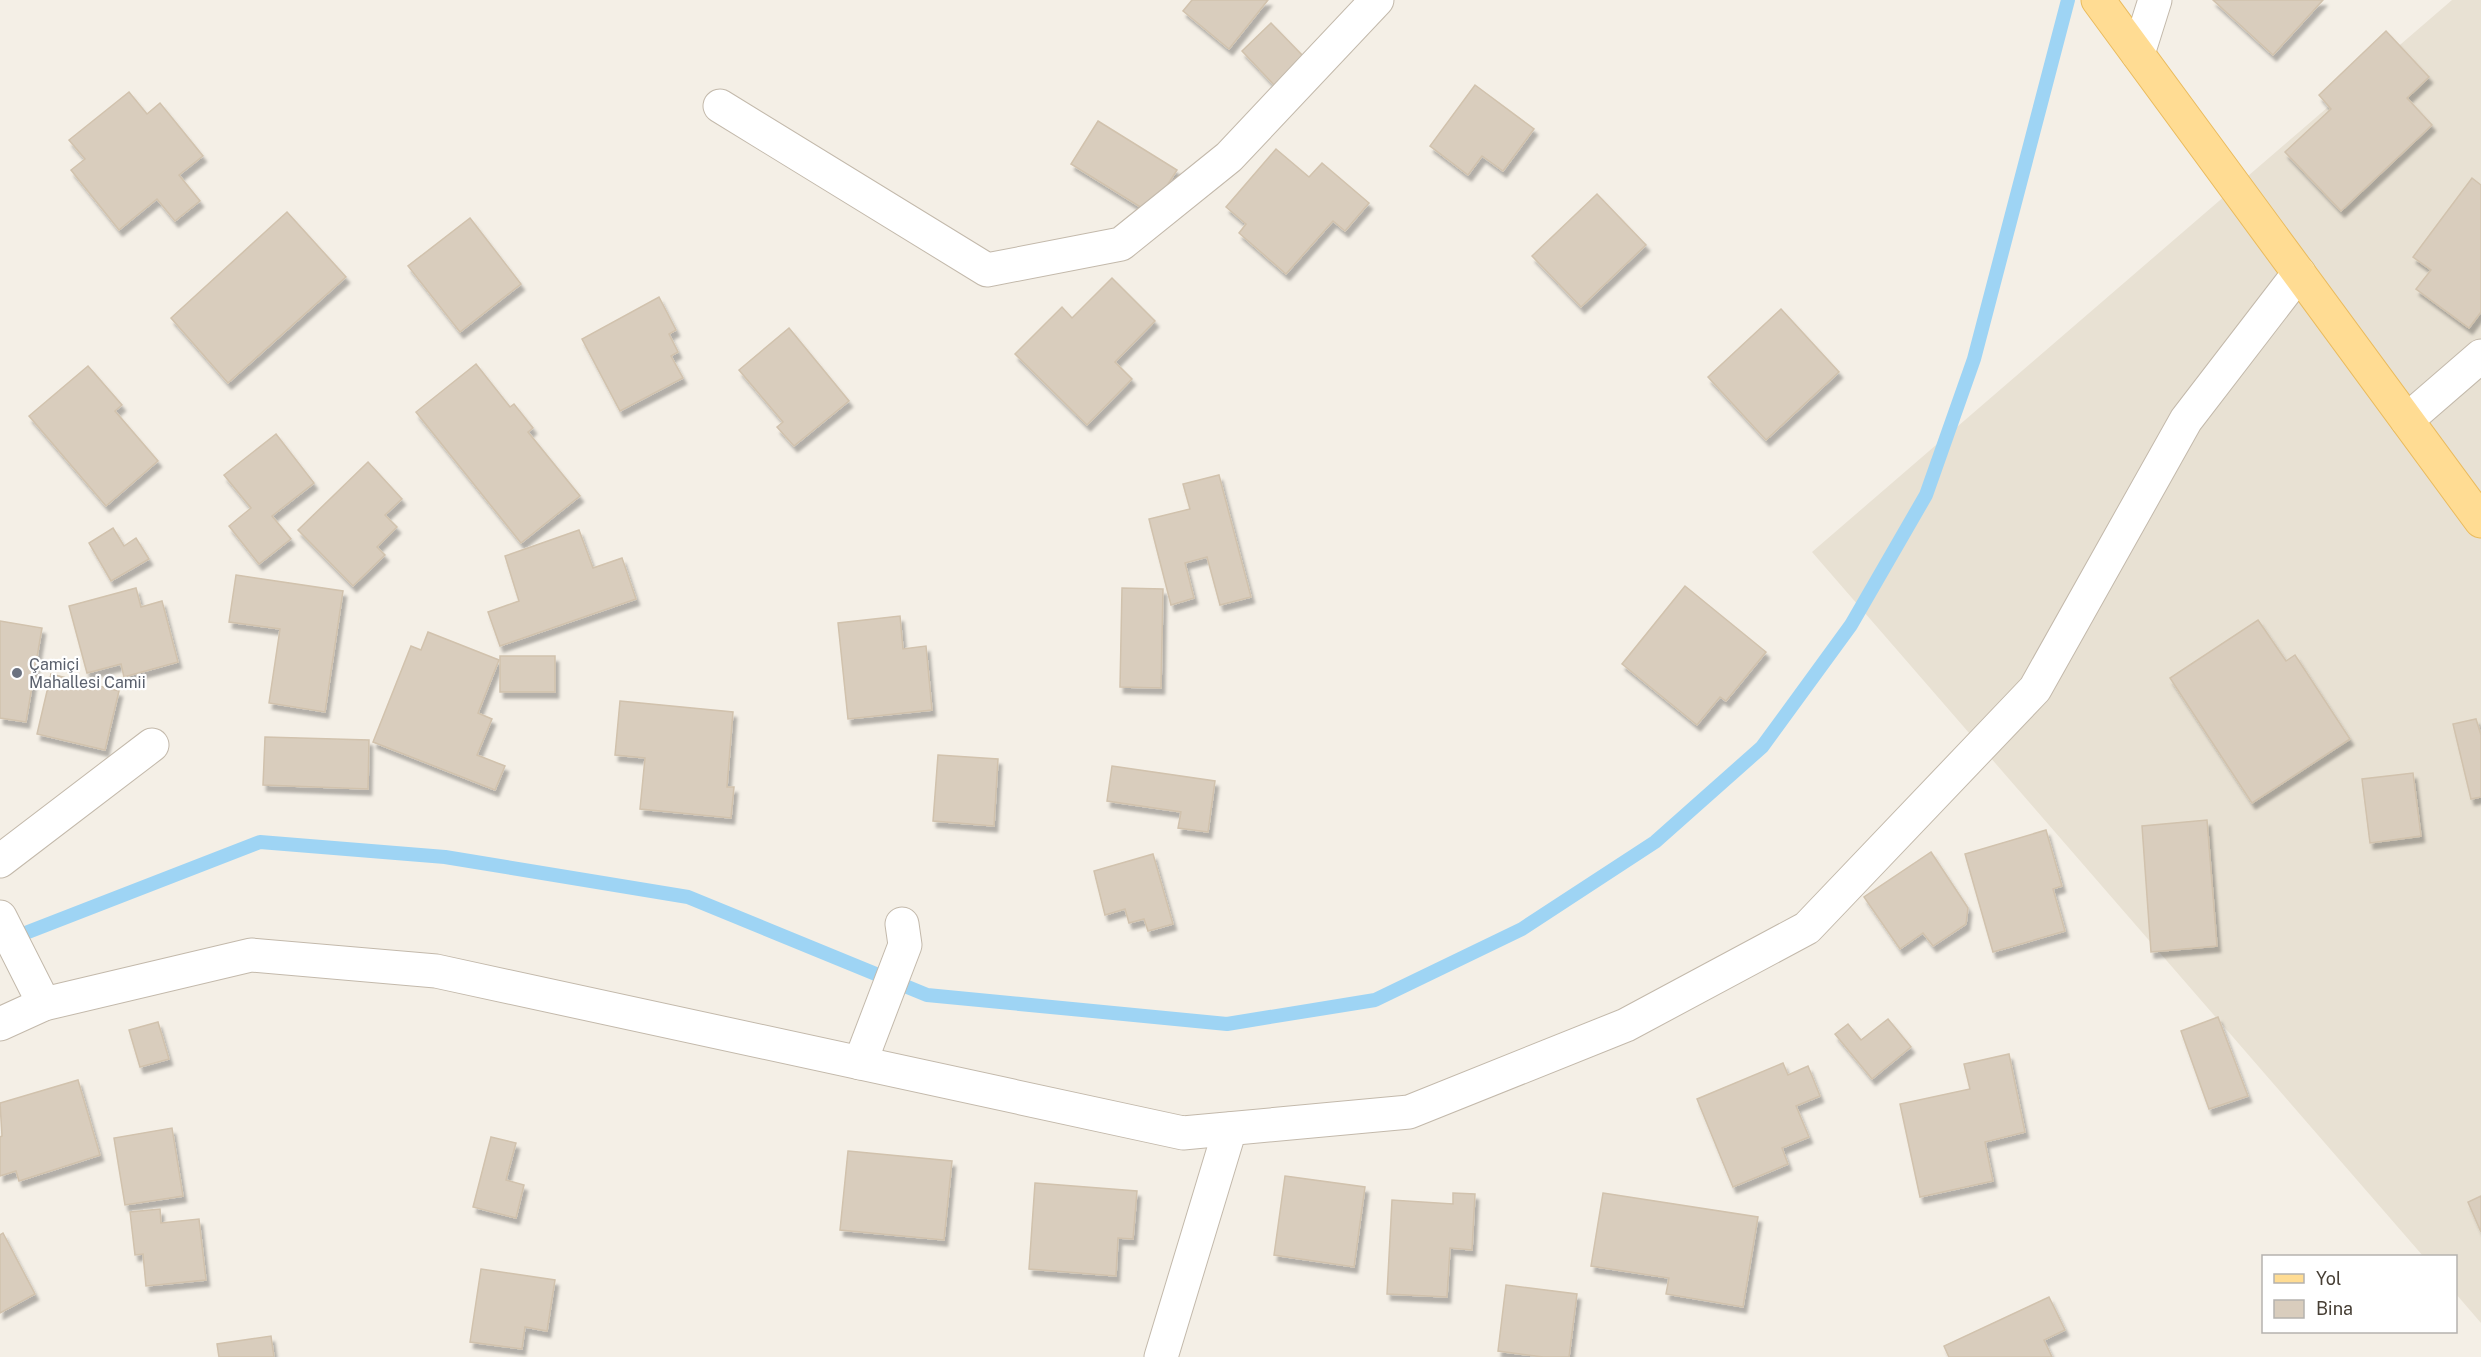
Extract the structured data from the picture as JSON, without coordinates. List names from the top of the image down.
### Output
{
  "places": ["Çamiçi Mahallesi Camii"],
  "legend": ["Yol", "Bina"]
}
